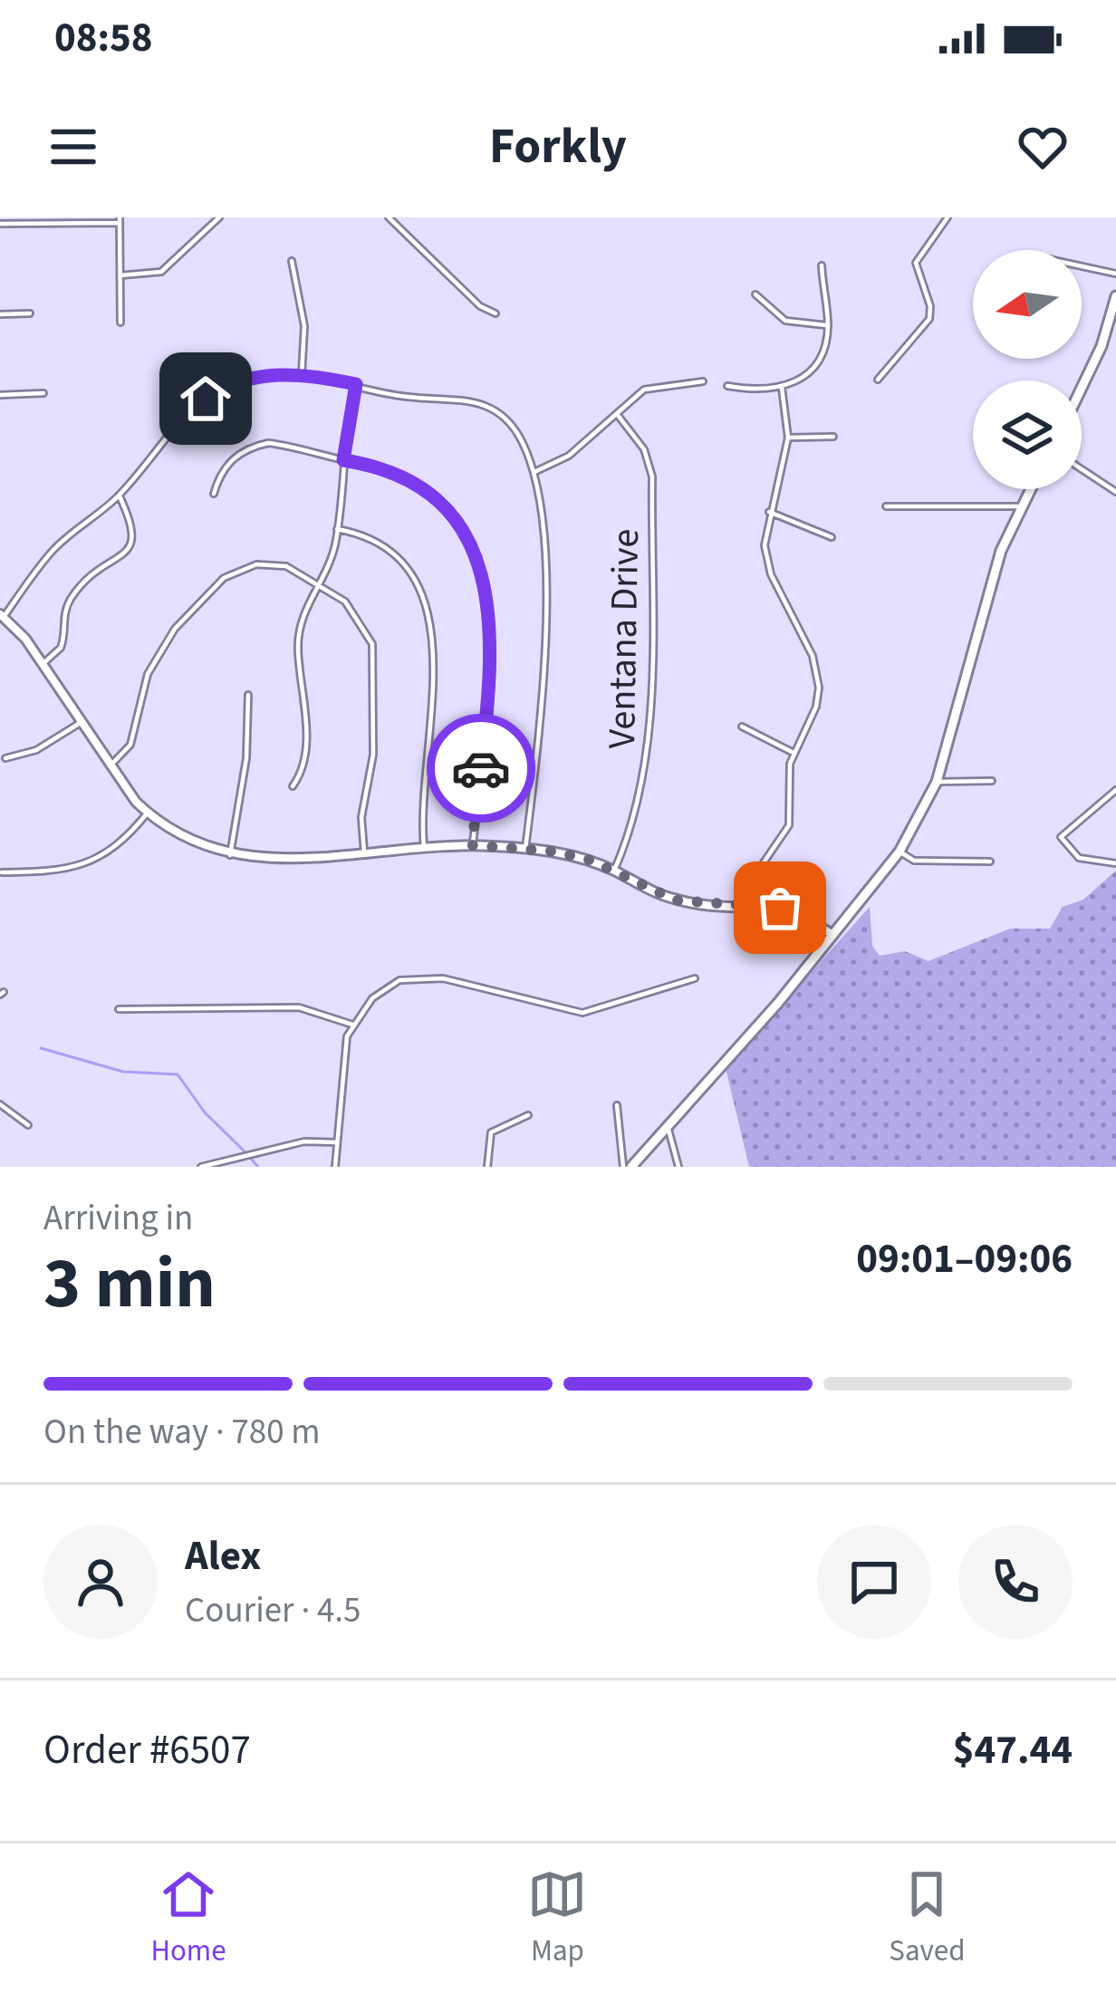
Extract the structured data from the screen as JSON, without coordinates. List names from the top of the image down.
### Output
{
  "streets": {
    "street": ["Ventana Drive"]
  },
  "north": "left",
  "page": {
    "status": "08:58",
    "header": "Forkly",
    "heading": ["3 min", "Arriving in", "09:01–09:06"],
    "panel": [
      "Alex",
      "Courier · 4.5",
      "Order #6507",
      "$47.44"
    ],
    "bar": "On the way · 780 m",
    "tabs": ["Home", "Map", "Saved"]
  }
}
